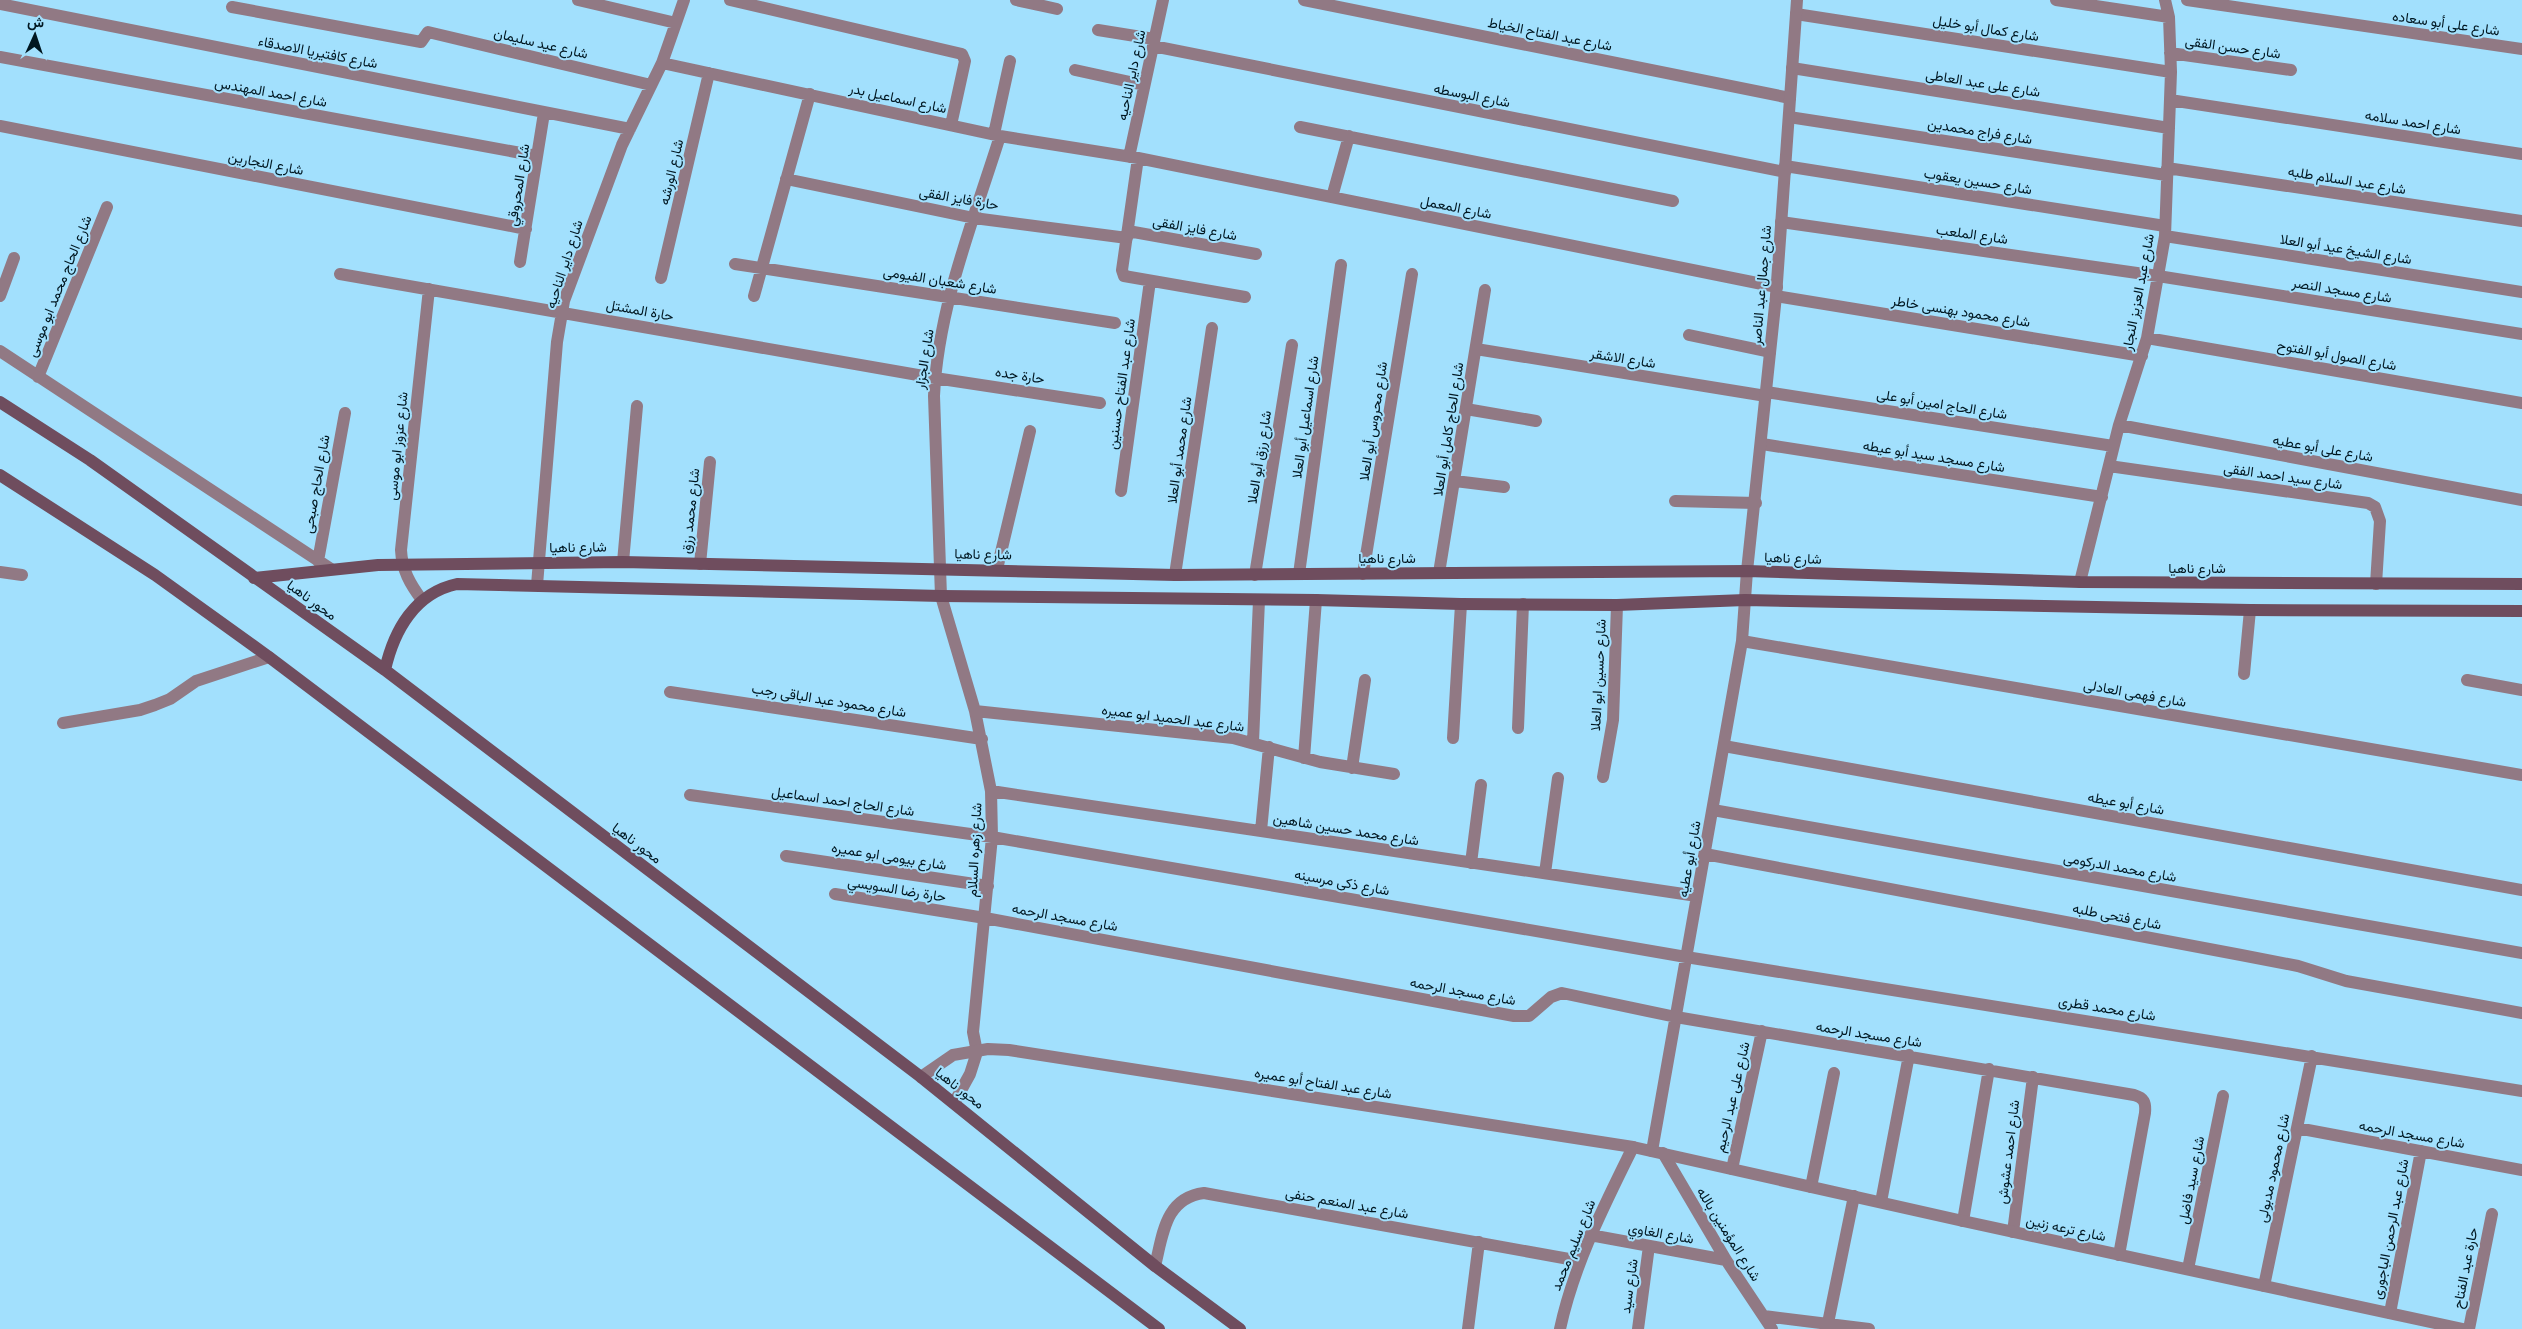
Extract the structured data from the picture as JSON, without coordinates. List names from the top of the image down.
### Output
{
  "streets": {
    "main road": ["شارع ناهيا", "محور ناهيا"],
    "street": [
      "شارع على أبو سعاده",
      "شارع كمال أبو خليل",
      "شارع عبد الفتاح الخياط",
      "شارع عيد سليمان",
      "شارع حسن الفقى",
      "شارع كافتيريا الاصدقاء",
      "شارع داير الناحيه",
      "شارع على عبد العاطى",
      "شارع احمد المهندس",
      "شارع البوسطه",
      "شارع اسماعيل بدر",
      "شارع احمد سلامه",
      "شارع فراج محمدين",
      "شارع النجارين",
      "شارع الورشه",
      "شارع عبد السلام طلبه",
      "شارع حسين يعقوب",
      "شارع المحروقي",
      "حارة فايز الفقى",
      "شارع المعمل",
      "شارع فايز الفقى",
      "شارع الملعب",
      "شارع الشيخ عيد أبو العلا",
      "شارع شعبان الفيومى",
      "شارع جمال عبد الناصر",
      "شارع الحاج محمد ابو موسى",
      "شارع مسجد النصر",
      "شارع عبد العزيز النجار",
      "حارة المشتل",
      "شارع محمود بهنسى خاطر",
      "شارع الصول أبو الفتوح",
      "شارع الاشقر",
      "شارع الجزار",
      "حارة جده",
      "شارع عبد الفتاح حسنين",
      "شارع الحاج امين أبو على",
      "شارع اسماعيل أبو العلا",
      "شارع محروس أبو العلا",
      "شارع الحاج كامل أبو العلا",
      "شارع عزوز ابو موسى",
      "شارع على أبو عطيه",
      "شارع محمد أبو العلا",
      "شارع مسجد سيد أبو عيطه",
      "شارع رزق أبو العلا",
      "شارع سيد احمد الفقى",
      "شارع الحاج صبحى",
      "شارع محمد رزق",
      "شارع حسين ابو العلا",
      "شارع فهمى العادلى",
      "شارع محمود عبد الباقى رجب",
      "شارع عبد الحميد ابو عميره",
      "شارع الحاج احمد اسماعيل",
      "شارع أبو عيطه",
      "شارع محمد حسين شاهين",
      "شارع زهره السلام",
      "شارع بيومى ابو عميره",
      "شارع أبو عطيه",
      "شارع محمد الدركومى",
      "شارع ذكى مرسينه",
      "حارة رضا السويسي",
      "شارع فتحى طلبه",
      "شارع مسجد الرحمه",
      "شارع محمد قطرى",
      "شارع عبد الفتاح أبو عميره",
      "شارع على عبد الرحيم",
      "شارع احمد عشوش",
      "شارع محمود مدبولى",
      "شارع سيد فاضل",
      "شارع عبد المنعم حنفى",
      "شارع ترعه زنين",
      "شارع عبد الرحمن الباجورى",
      "شارع الغاوي",
      "شارع المؤمنين بالله",
      "شارع سليم محمد",
      "حارة عبد الفتاح",
      "شارع سيد"
    ]
  },
  "crossings": [
    ["شارع كمال أبو خليل", "شارع جمال عبد الناصر"],
    ["شارع كمال أبو خليل", "شارع عبد العزيز النجار"],
    ["شارع عبد الفتاح الخياط", "شارع جمال عبد الناصر"],
    ["شارع عيد سليمان", "شارع داير الناحيه"],
    ["شارع حسن الفقى", "شارع عبد العزيز النجار"],
    ["شارع كافتيريا الاصدقاء", "شارع داير الناحيه"],
    ["شارع كافتيريا الاصدقاء", "شارع المحروقي"],
    ["شارع داير الناحيه", "شارع البوسطه"],
    ["شارع داير الناحيه", "شارع اسماعيل بدر"],
    ["شارع داير الناحيه", "حارة فايز الفقى"],
    ["شارع داير الناحيه", "شارع المعمل"],
    ["شارع داير الناحيه", "شارع فايز الفقى"],
    ["شارع داير الناحيه", "حارة المشتل"],
    ["شارع داير الناحيه", "شارع عبد الفتاح حسنين"],
    ["شارع داير الناحيه", "شارع ناهيا"],
    ["شارع على عبد العاطى", "شارع جمال عبد الناصر"],
    ["شارع على عبد العاطى", "شارع عبد العزيز النجار"],
    ["شارع احمد المهندس", "شارع المحروقي"],
    ["شارع البوسطه", "شارع حسين يعقوب"],
    ["شارع البوسطه", "شارع جمال عبد الناصر"],
    ["شارع اسماعيل بدر", "شارع الورشه"],
    ["شارع اسماعيل بدر", "شارع المعمل"],
    ["شارع اسماعيل بدر", "شارع الجزار"],
    ["شارع احمد سلامه", "شارع عبد العزيز النجار"],
    ["شارع فراج محمدين", "شارع عبد السلام طلبه"],
    ["شارع فراج محمدين", "شارع جمال عبد الناصر"],
    ["شارع فراج محمدين", "شارع عبد العزيز النجار"],
    ["شارع النجارين", "شارع المحروقي"],
    ["شارع عبد السلام طلبه", "شارع عبد العزيز النجار"],
    ["شارع حسين يعقوب", "شارع الشيخ عيد أبو العلا"],
    ["شارع حسين يعقوب", "شارع جمال عبد الناصر"],
    ["شارع حسين يعقوب", "شارع عبد العزيز النجار"],
    ["حارة فايز الفقى", "شارع فايز الفقى"],
    ["حارة فايز الفقى", "شارع الجزار"],
    ["شارع المعمل", "شارع جمال عبد الناصر"],
    ["شارع المعمل", "شارع محمود بهنسى خاطر"],
    ["شارع الملعب", "شارع جمال عبد الناصر"],
    ["شارع الملعب", "شارع مسجد النصر"],
    ["شارع الملعب", "شارع عبد العزيز النجار"],
    ["شارع الشيخ عيد أبو العلا", "شارع عبد العزيز النجار"],
    ["شارع شعبان الفيومى", "شارع الجزار"],
    ["شارع جمال عبد الناصر", "شارع محمود بهنسى خاطر"],
    ["شارع جمال عبد الناصر", "شارع الاشقر"],
    ["شارع جمال عبد الناصر", "شارع الحاج امين أبو على"],
    ["شارع جمال عبد الناصر", "شارع مسجد سيد أبو عيطه"],
    ["شارع جمال عبد الناصر", "شارع ناهيا"],
    ["شارع جمال عبد الناصر", "شارع أبو عطيه"],
    ["شارع مسجد النصر", "شارع عبد العزيز النجار"],
    ["شارع عبد العزيز النجار", "شارع محمود بهنسى خاطر"],
    ["شارع عبد العزيز النجار", "شارع الصول أبو الفتوح"],
    ["شارع عبد العزيز النجار", "شارع الحاج امين أبو على"],
    ["شارع عبد العزيز النجار", "شارع على أبو عطيه"],
    ["شارع عبد العزيز النجار", "شارع مسجد سيد أبو عيطه"],
    ["شارع عبد العزيز النجار", "شارع سيد احمد الفقى"],
    ["شارع عبد العزيز النجار", "شارع ناهيا"],
    ["حارة المشتل", "شارع الجزار"],
    ["حارة المشتل", "حارة جده"],
    ["حارة المشتل", "شارع عزوز ابو موسى"],
    ["شارع الاشقر", "شارع الحاج امين أبو على"],
    ["شارع الاشقر", "شارع الحاج كامل أبو العلا"],
    ["شارع الجزار", "حارة جده"],
    ["شارع الجزار", "شارع ناهيا"],
    ["شارع الجزار", "شارع زهره السلام"],
    ["شارع اسماعيل أبو العلا", "شارع ناهيا"],
    ["شارع محروس أبو العلا", "شارع ناهيا"],
    ["شارع الحاج كامل أبو العلا", "شارع ناهيا"],
    ["شارع عزوز ابو موسى", "شارع ناهيا"],
    ["شارع محمد أبو العلا", "شارع ناهيا"],
    ["شارع رزق أبو العلا", "شارع ناهيا"],
    ["شارع سيد احمد الفقى", "شارع ناهيا"],
    ["شارع محمد رزق", "شارع ناهيا"],
    ["شارع ناهيا", "محور ناهيا"],
    ["شارع ناهيا", "شارع أبو عطيه"],
    ["محور ناهيا", "شارع عبد الفتاح أبو عميره"],
    ["محور ناهيا", "شارع عبد المنعم حنفى"],
    ["شارع فهمى العادلى", "شارع أبو عطيه"],
    ["شارع محمود عبد الباقى رجب", "شارع زهره السلام"],
    ["شارع عبد الحميد ابو عميره", "شارع زهره السلام"],
    ["شارع الحاج احمد اسماعيل", "شارع زهره السلام"],
    ["شارع الحاج احمد اسماعيل", "شارع ذكى مرسينه"],
    ["شارع أبو عيطه", "شارع أبو عطيه"],
    ["شارع محمد حسين شاهين", "شارع زهره السلام"],
    ["شارع محمد حسين شاهين", "شارع أبو عطيه"],
    ["شارع زهره السلام", "شارع بيومى ابو عميره"],
    ["شارع زهره السلام", "شارع ذكى مرسينه"],
    ["شارع زهره السلام", "حارة رضا السويسي"],
    ["شارع زهره السلام", "شارع مسجد الرحمه"],
    ["شارع زهره السلام", "شارع عبد الفتاح أبو عميره"],
    ["شارع أبو عطيه", "شارع محمد الدركومى"],
    ["شارع أبو عطيه", "شارع ذكى مرسينه"],
    ["شارع أبو عطيه", "شارع فتحى طلبه"],
    ["شارع أبو عطيه", "شارع مسجد الرحمه"],
    ["شارع أبو عطيه", "شارع محمد قطرى"],
    ["شارع أبو عطيه", "شارع عبد الفتاح أبو عميره"],
    ["شارع أبو عطيه", "شارع ترعه زنين"],
    ["شارع أبو عطيه", "شارع المؤمنين بالله"],
    ["شارع ذكى مرسينه", "شارع محمد قطرى"],
    ["حارة رضا السويسي", "شارع مسجد الرحمه"],
    ["شارع مسجد الرحمه", "شارع على عبد الرحيم"],
    ["شارع مسجد الرحمه", "شارع احمد عشوش"],
    ["شارع مسجد الرحمه", "شارع محمود مدبولى"],
    ["شارع مسجد الرحمه", "شارع ترعه زنين"],
    ["شارع مسجد الرحمه", "شارع عبد الرحمن الباجورى"],
    ["شارع محمد قطرى", "شارع محمود مدبولى"],
    ["شارع عبد الفتاح أبو عميره", "شارع ترعه زنين"],
    ["شارع عبد الفتاح أبو عميره", "شارع المؤمنين بالله"],
    ["شارع عبد الفتاح أبو عميره", "شارع سليم محمد"],
    ["شارع على عبد الرحيم", "شارع ترعه زنين"],
    ["شارع احمد عشوش", "شارع ترعه زنين"],
    ["شارع محمود مدبولى", "شارع ترعه زنين"],
    ["شارع سيد فاضل", "شارع ترعه زنين"],
    ["شارع عبد المنعم حنفى", "شارع سليم محمد"],
    ["شارع ترعه زنين", "شارع عبد الرحمن الباجورى"],
    ["شارع ترعه زنين", "شارع المؤمنين بالله"],
    ["شارع الغاوي", "شارع المؤمنين بالله"],
    ["شارع الغاوي", "شارع سليم محمد"],
    ["شارع الغاوي", "شارع سيد"]
  ],
  "north": "top"
}
